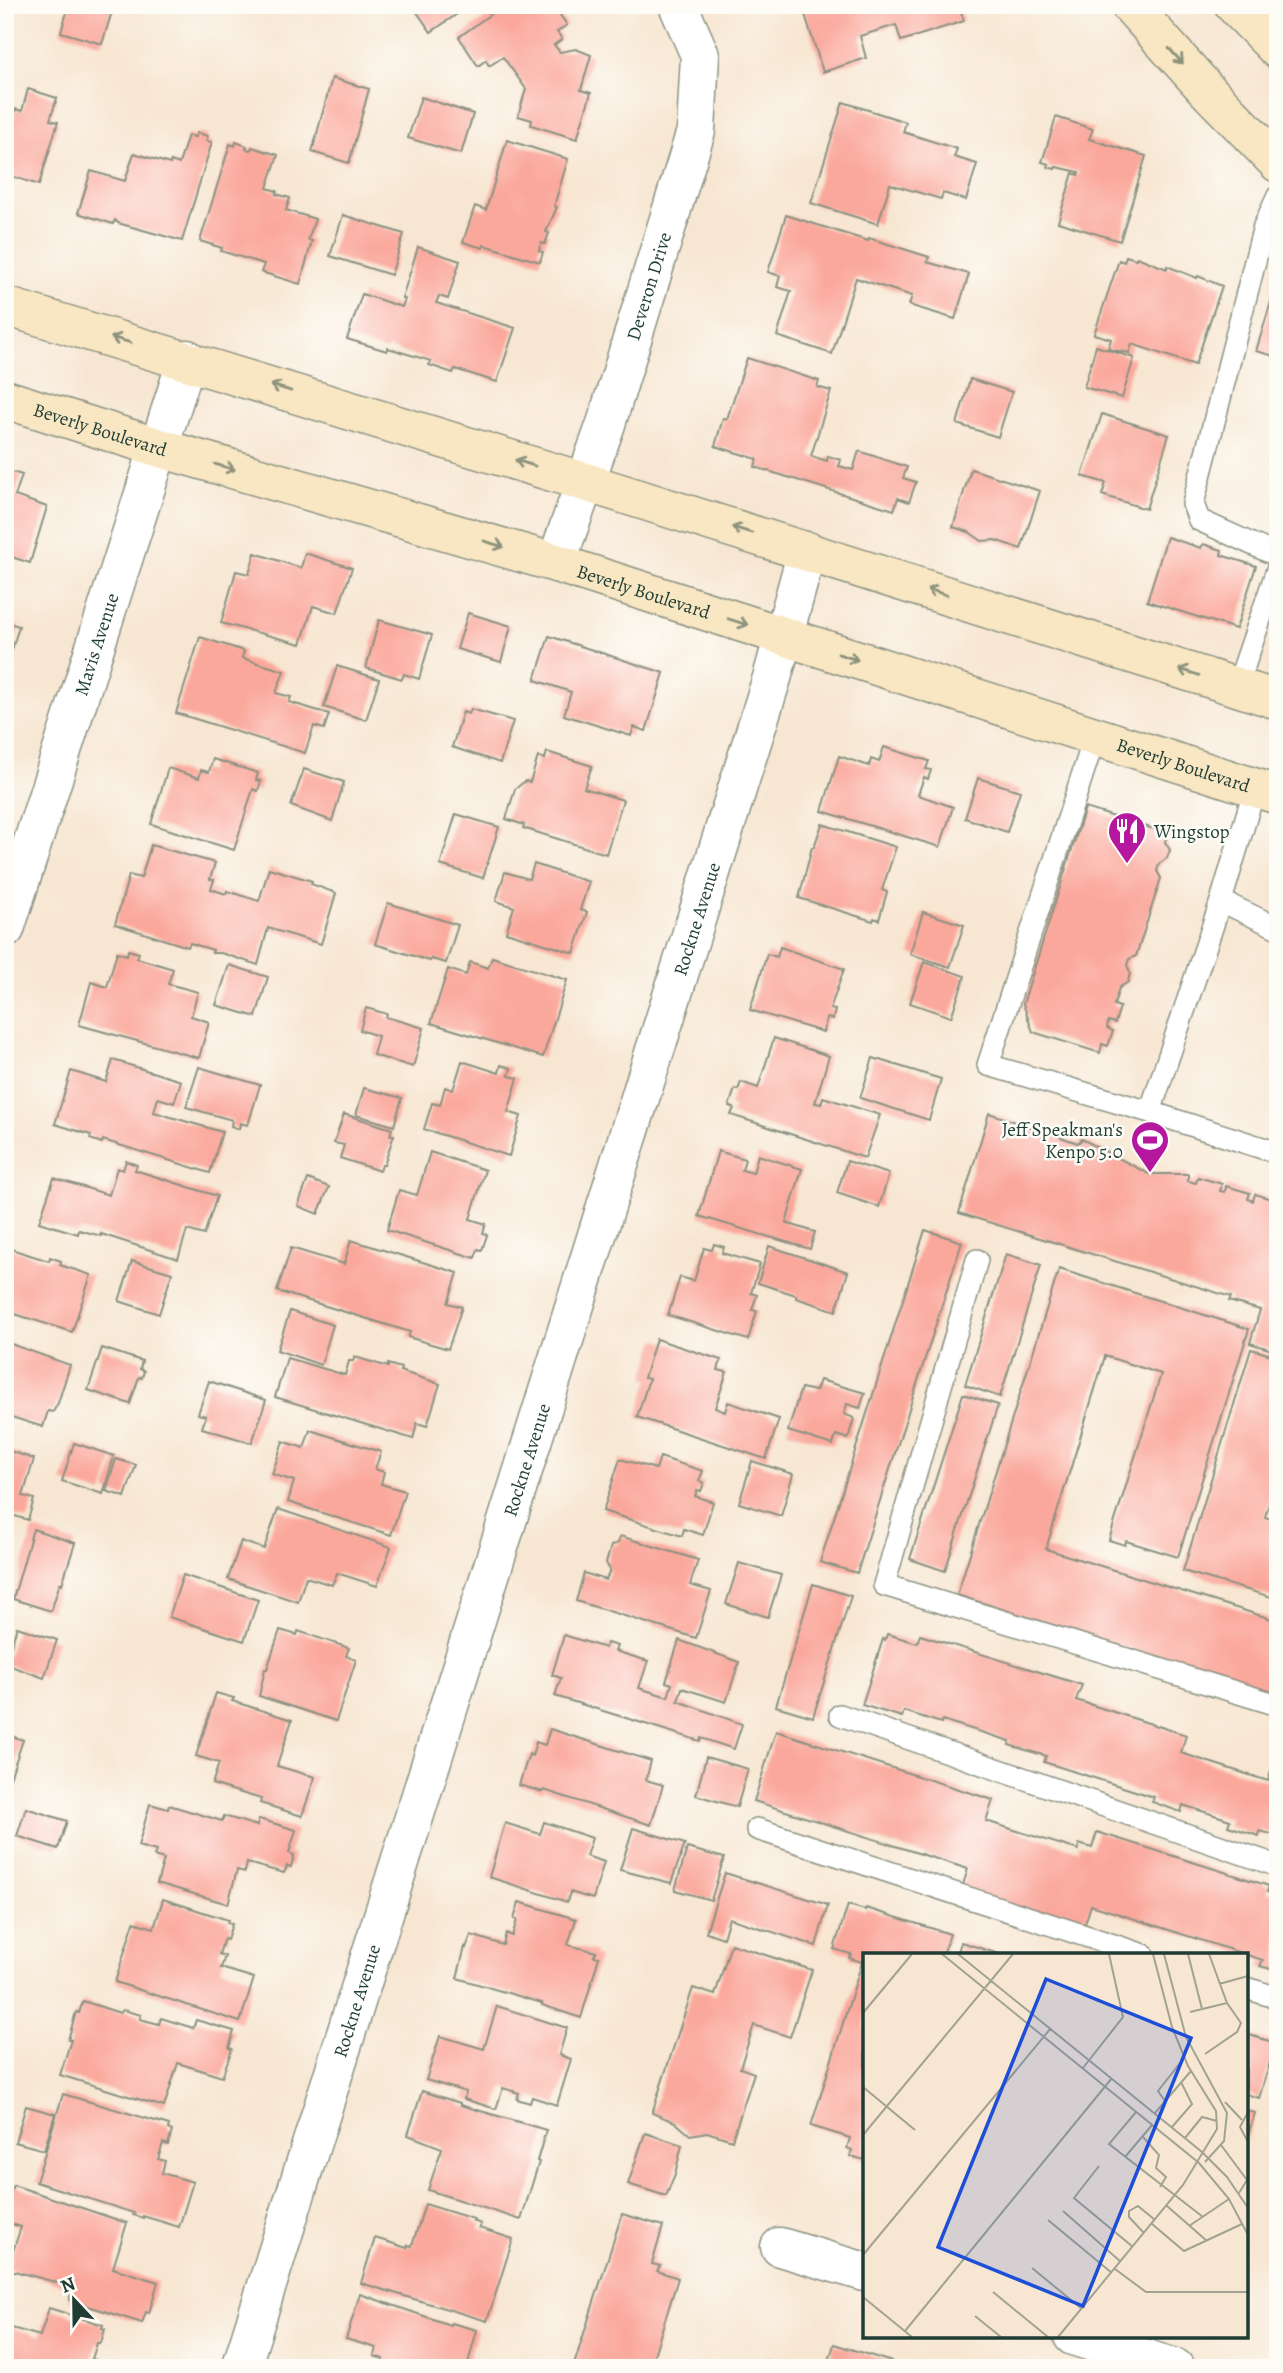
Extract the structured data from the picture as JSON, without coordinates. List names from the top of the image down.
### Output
{
  "streets": {
    "main road": ["Beverly Boulevard"],
    "street": ["Deveron Drive", "Mavis Avenue", "Rockne Avenue"]
  },
  "crossings": [
    ["Deveron Drive", "Beverly Boulevard"],
    ["Beverly Boulevard", "Mavis Avenue"],
    ["Beverly Boulevard", "Rockne Avenue"]
  ],
  "places": {
    "restaurant": ["Wingstop"],
    "sports": ["Jeff Speakman's Kenpo 5.0"]
  },
  "north": "top"
}
